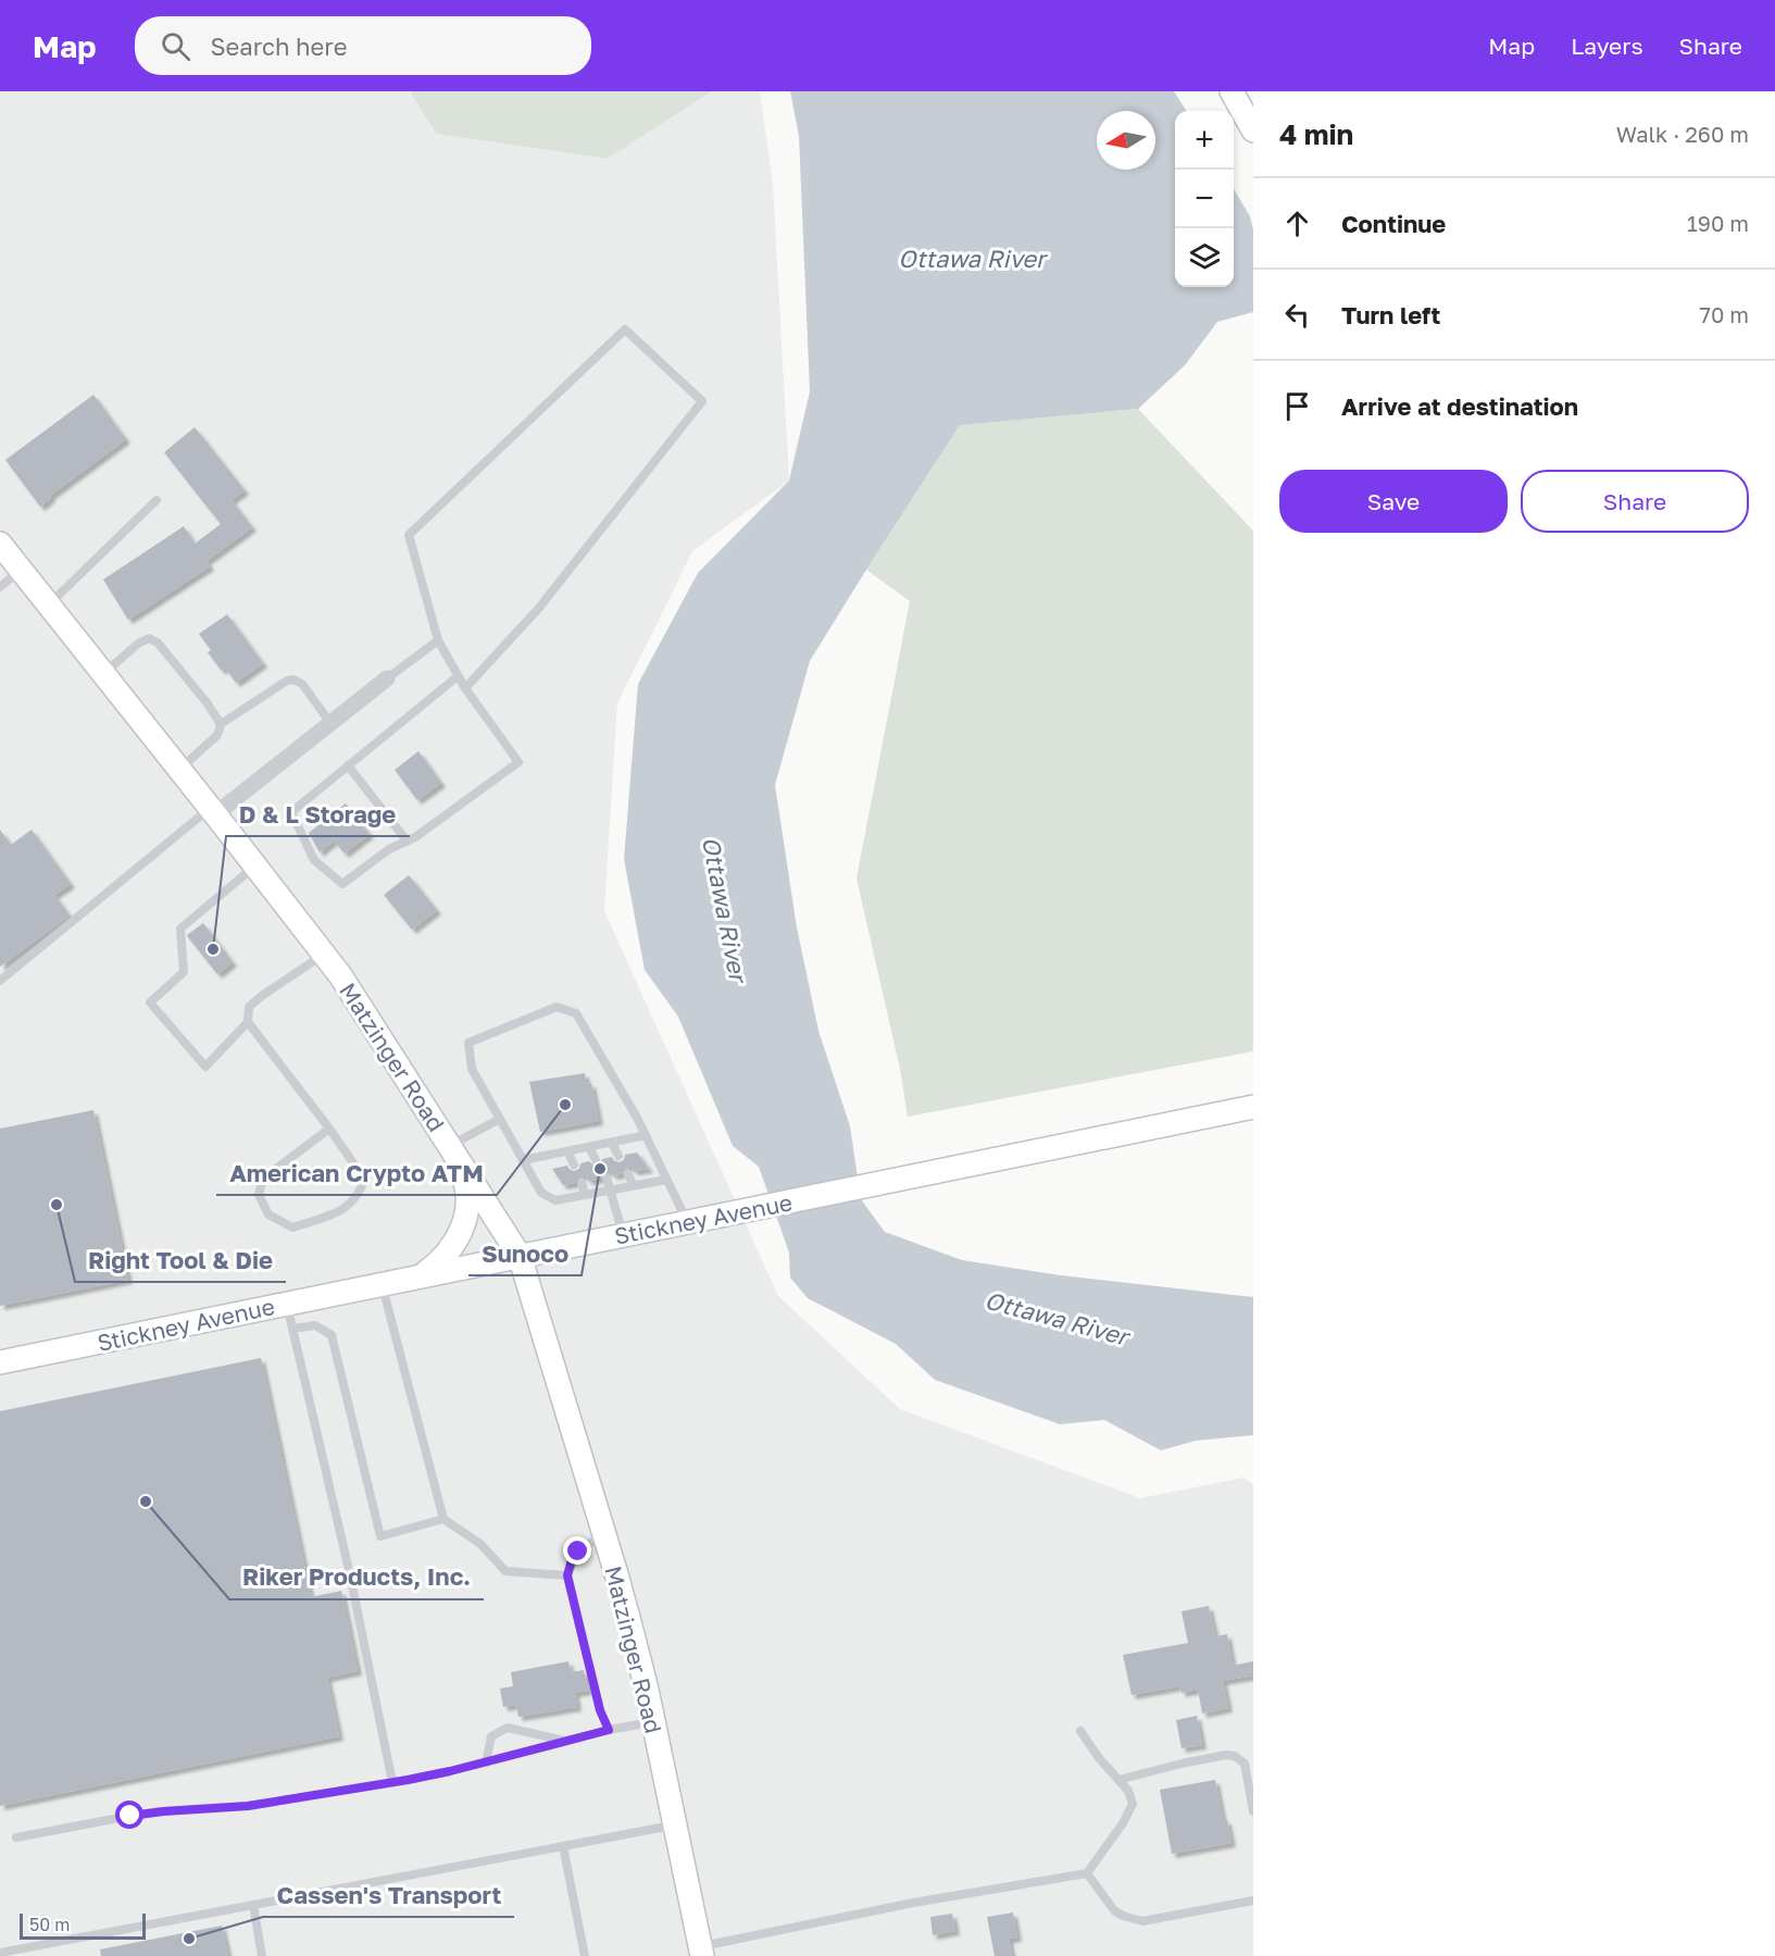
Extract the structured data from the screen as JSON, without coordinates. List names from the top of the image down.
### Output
{
  "streets": {
    "street": ["Matzinger Road", "Stickney Avenue"]
  },
  "crossings": [
    ["Matzinger Road", "Stickney Avenue"]
  ],
  "water": ["Ottawa River"],
  "places": [
    "D & L Storage",
    "American Crypto ATM",
    "Sunoco",
    "Right Tool & Die",
    "Riker Products, Inc.",
    "Cassen's Transport"
  ],
  "scale_bar": "50 m",
  "north": "left",
  "page": {
    "header": "Map",
    "search": "Search here",
    "nav": ["Map", "Layers", "Share"],
    "heading": ["4 min", "Walk · 260 m"],
    "map_buttons": ["+", "−"],
    "list": [
      ["Continue", "190 m"],
      ["Turn left", "70 m"],
      "Arrive at destination"
    ],
    "buttons": ["Save", "Share"],
    "scale": "50 m"
  }
}
